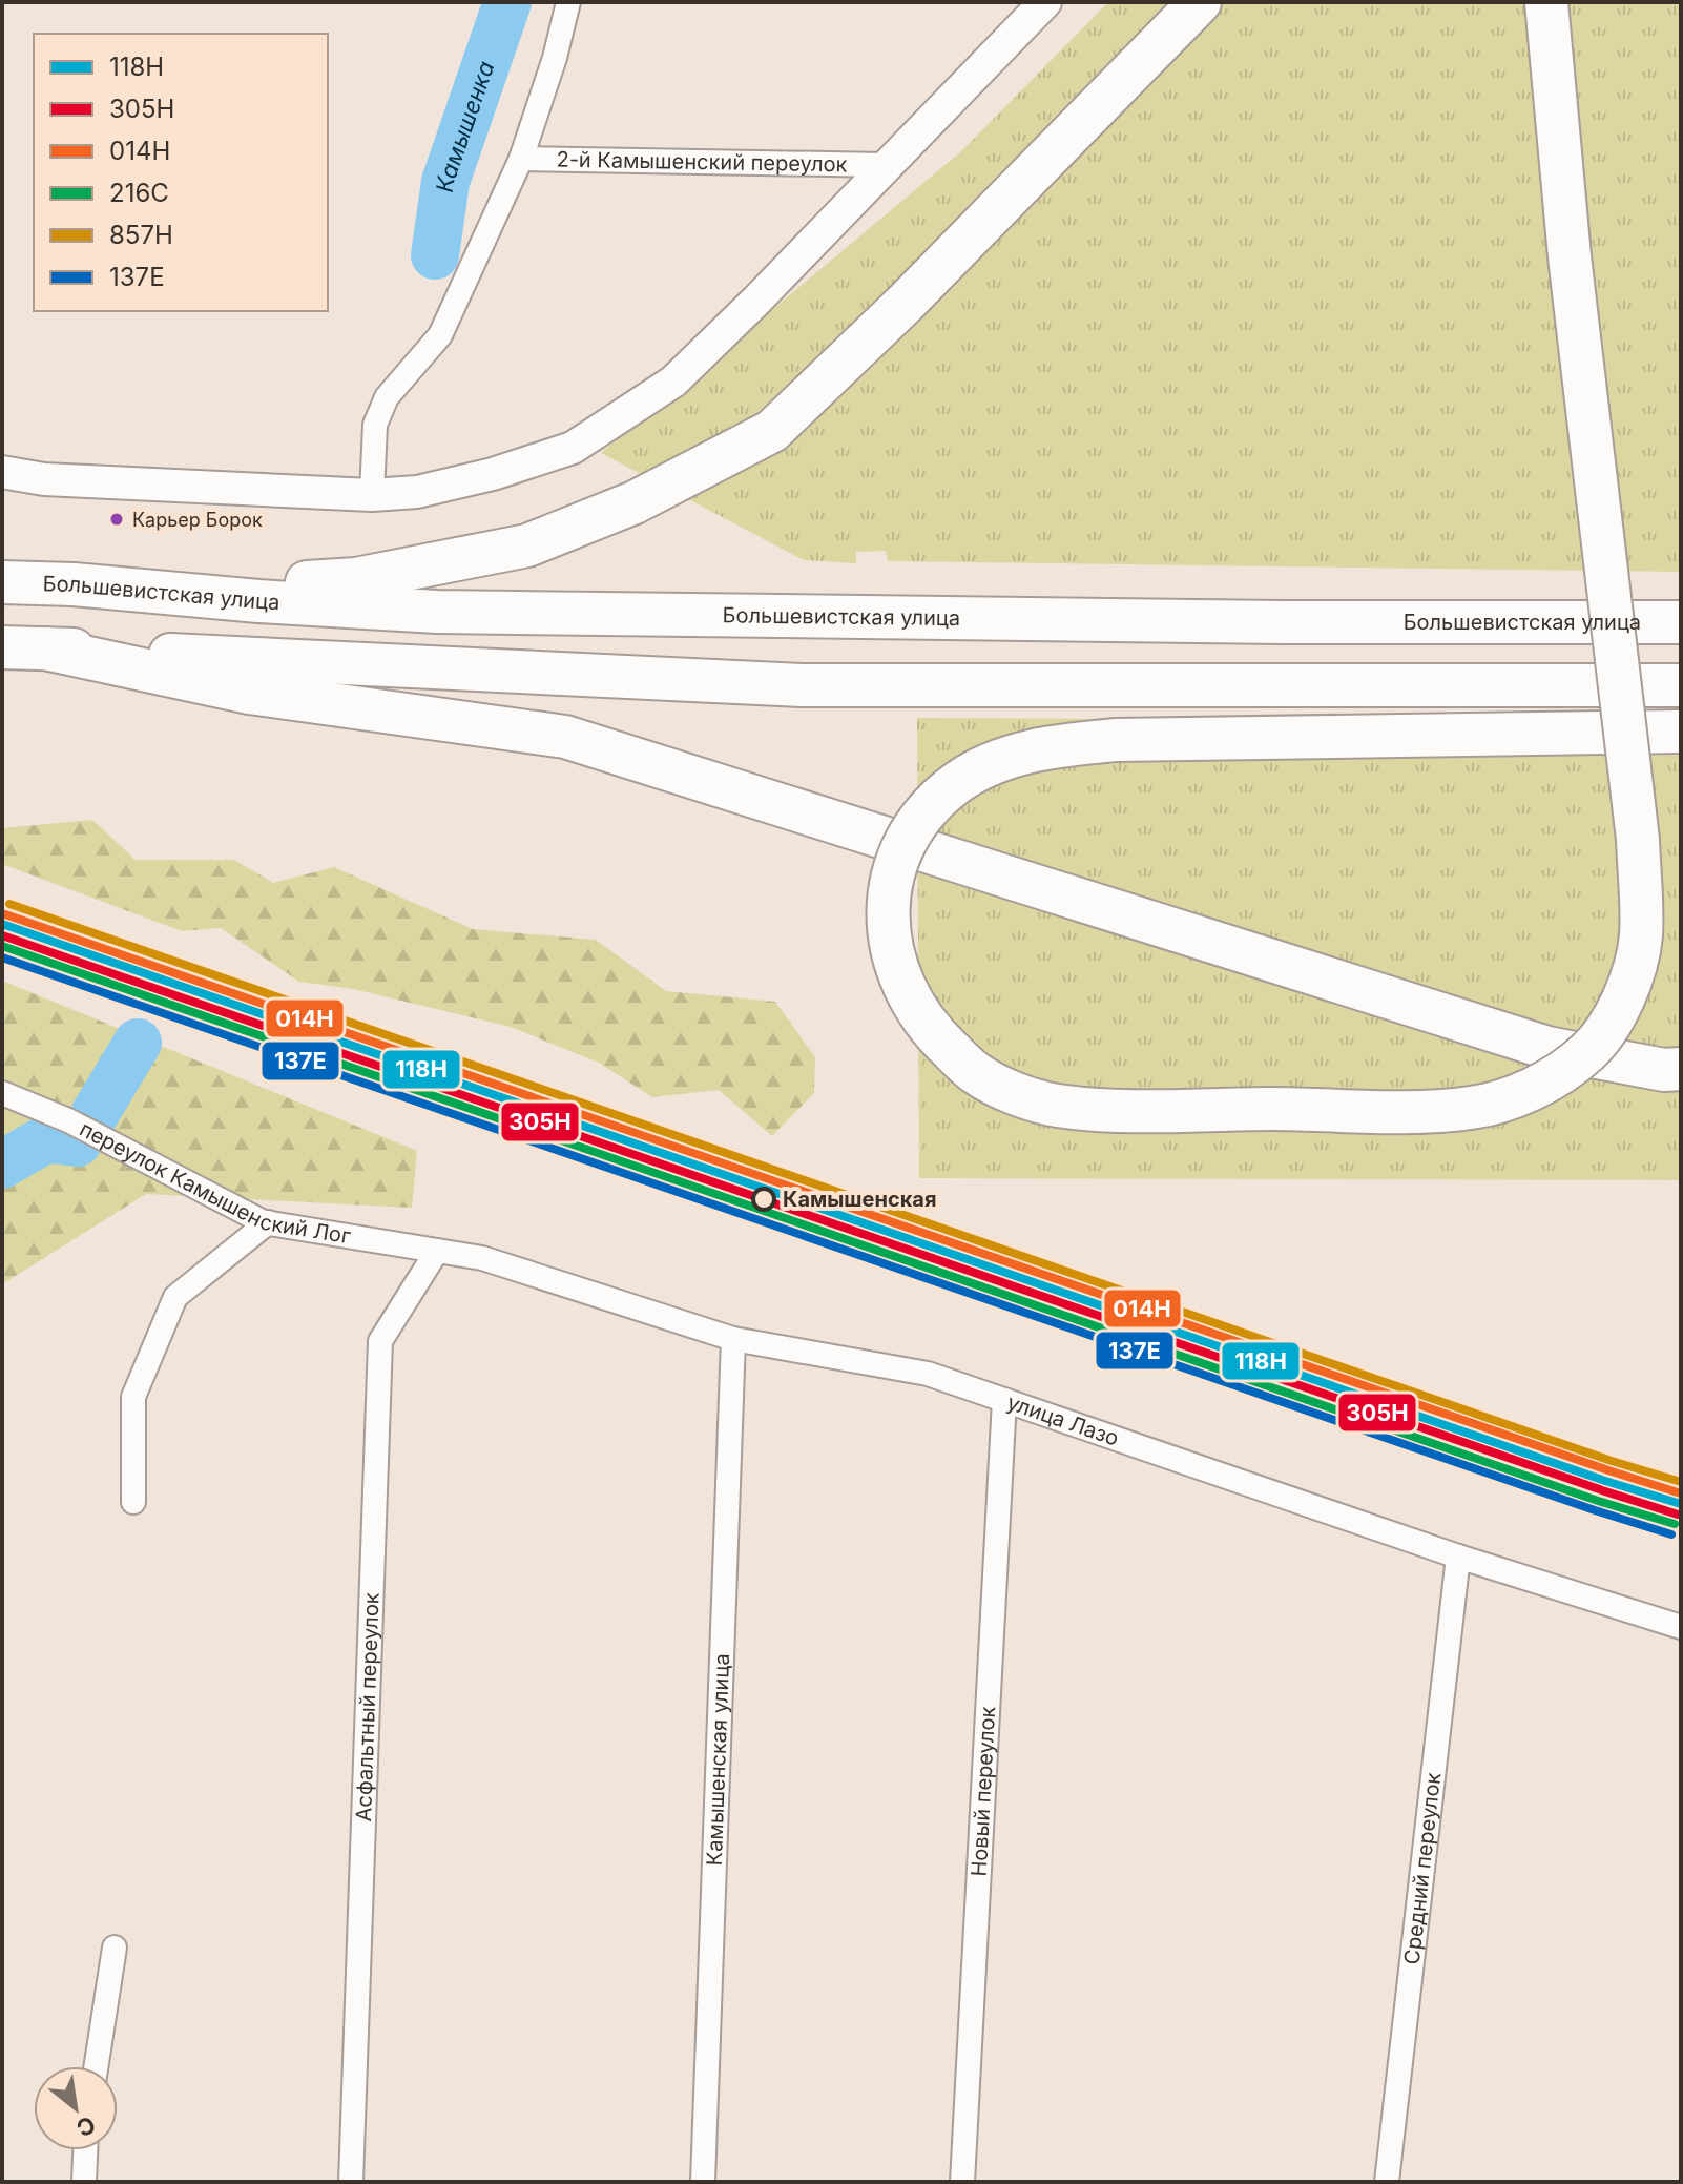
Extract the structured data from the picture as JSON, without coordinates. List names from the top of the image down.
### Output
{
  "streets": {
    "highway": ["Большевистская улица"],
    "street": [
      "2-й Камышенский переулок",
      "переулок Камышенский Лог",
      "улица Лазо",
      "Асфальтный переулок",
      "Камышенская улица",
      "Новый переулок",
      "Средний переулок"
    ]
  },
  "crossings": [
    ["переулок Камышенский Лог", "улица Лазо"],
    ["переулок Камышенский Лог", "Асфальтный переулок"],
    ["улица Лазо", "Асфальтный переулок"],
    ["улица Лазо", "Камышенская улица"],
    ["улица Лазо", "Новый переулок"],
    ["улица Лазо", "Средний переулок"]
  ],
  "water": ["Камышенка"],
  "places": ["Карьер Борок", "Камышенская"],
  "lines": [
    "transit line 857Н",
    "transit line 014Н",
    "transit line 118Н",
    "transit line 305Н",
    "transit line 216С",
    "transit line 137Е"
  ],
  "legend": [
    "118Н",
    "305Н",
    "014Н",
    "216С",
    "857Н",
    "137Е"
  ],
  "north": "bottom right"
}
